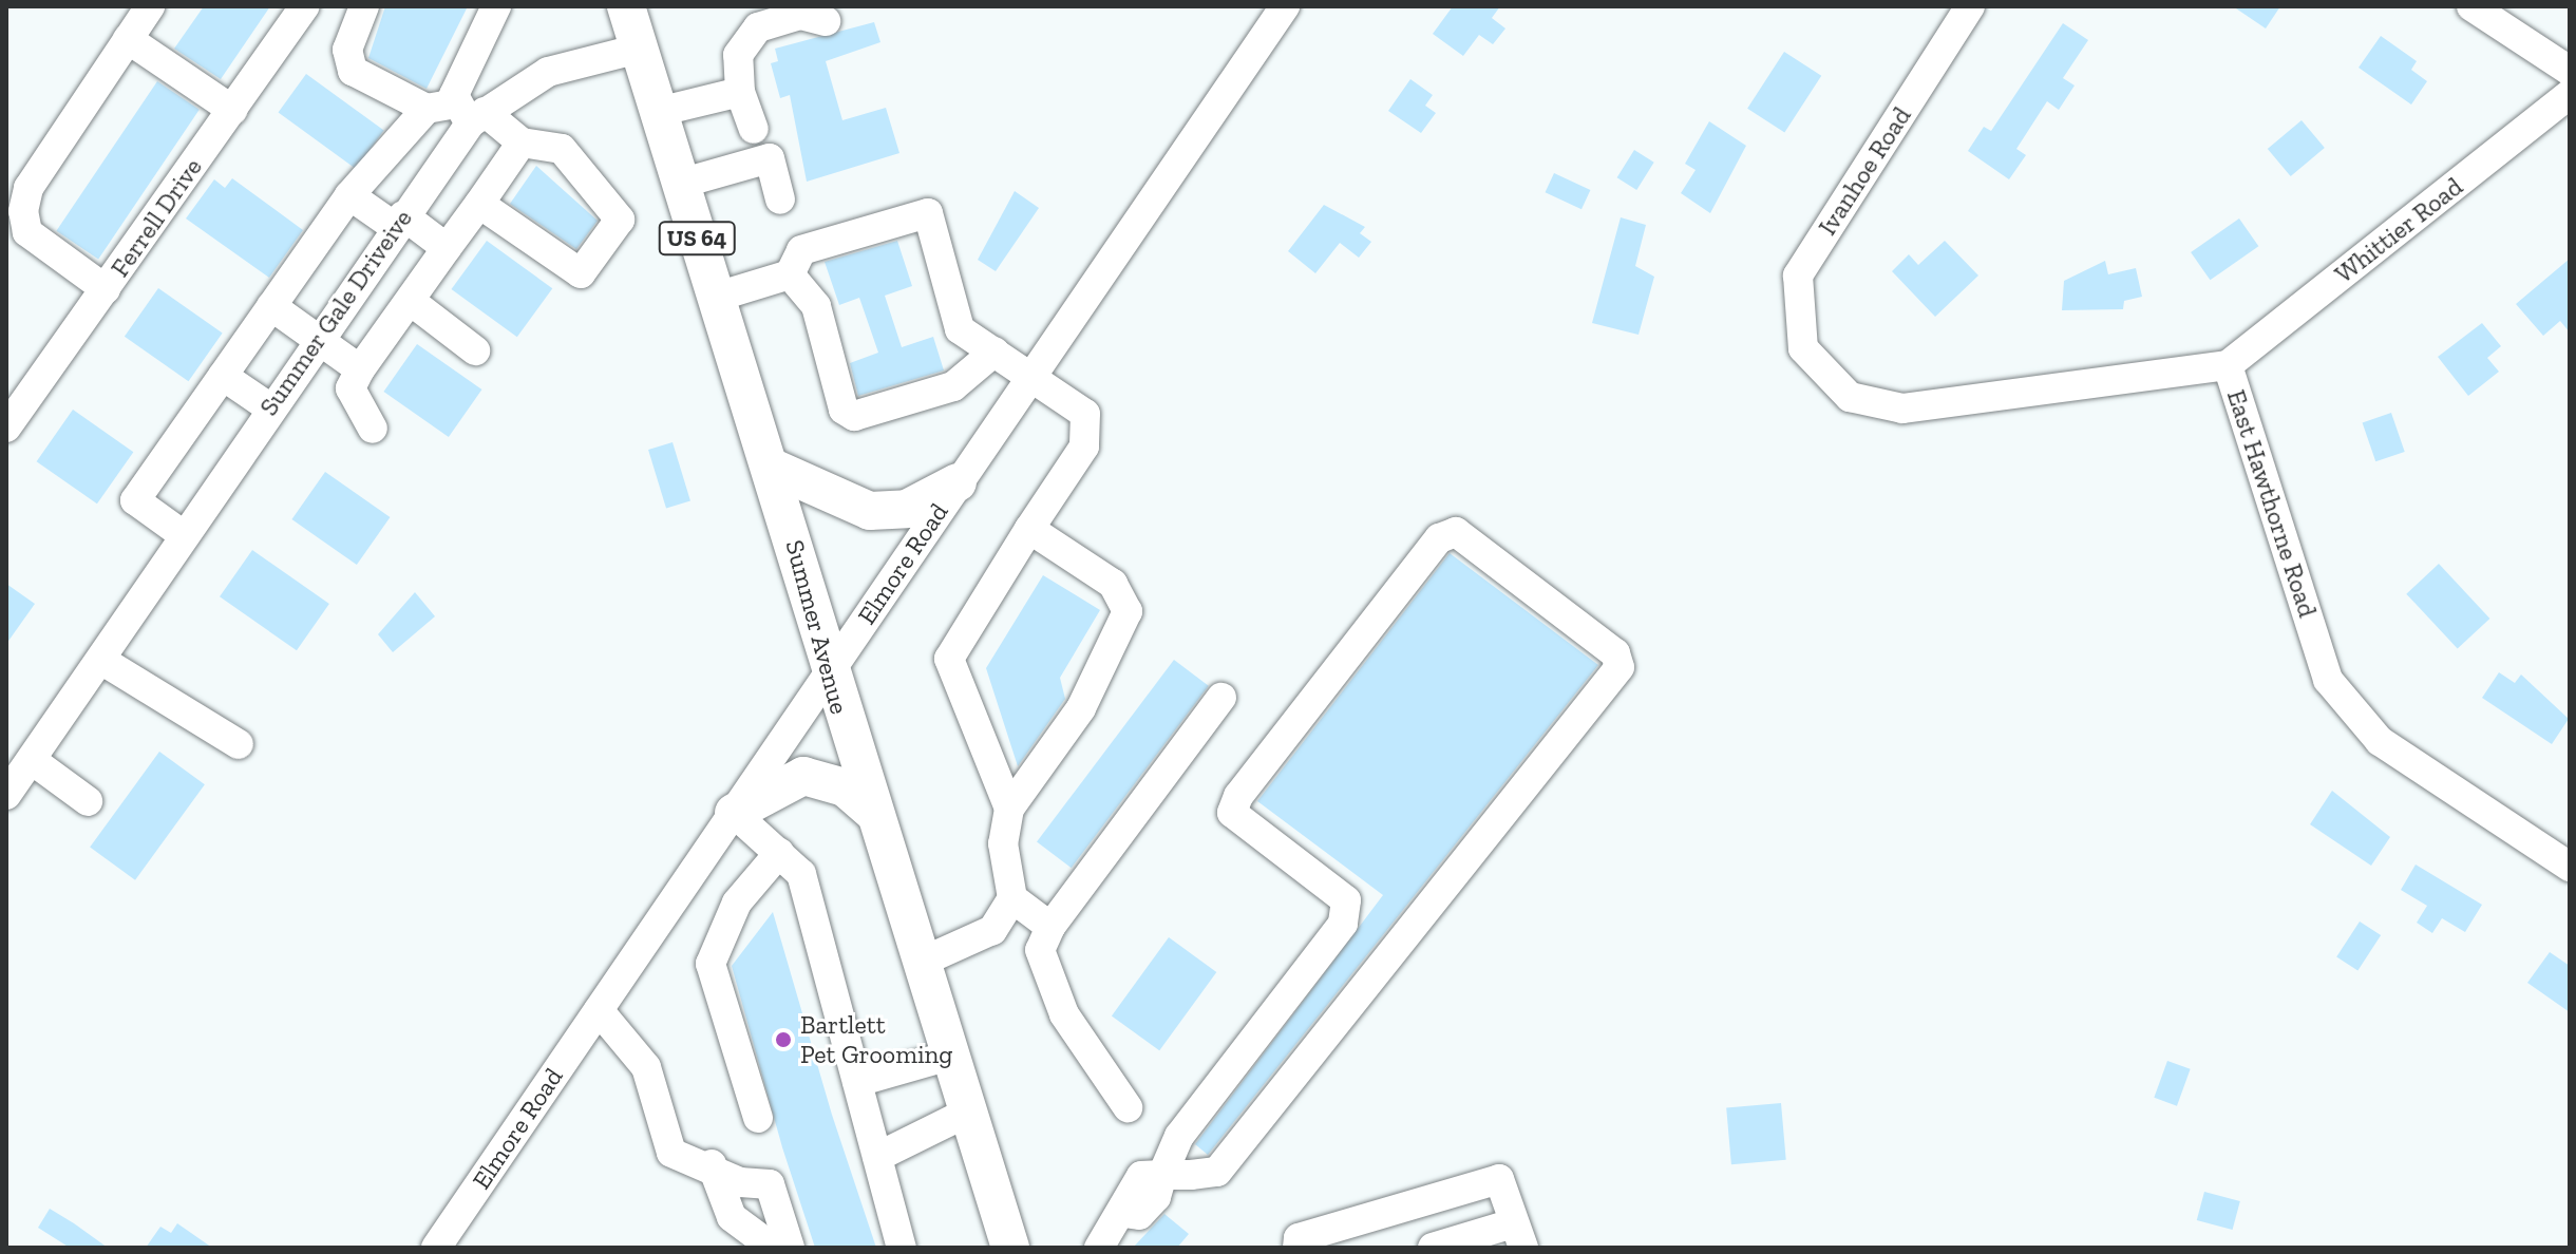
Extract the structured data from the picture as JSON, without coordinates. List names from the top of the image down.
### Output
{
  "streets": {
    "main road": ["US 64", "Summer Avenue"],
    "street": [
      "Ivanhoe Road",
      "Ferrell Drive",
      "Whittier Road",
      "Summer Gale Driveive",
      "East Hawthorne Road",
      "Elmore Road"
    ]
  },
  "crossings": [
    ["Ivanhoe Road", "East Hawthorne Road"],
    ["Whittier Road", "East Hawthorne Road"],
    ["Summer Gale Driveive", "Summer Avenue"],
    ["Elmore Road", "Summer Avenue"]
  ],
  "places": ["Bartlett Pet Grooming"]
}
